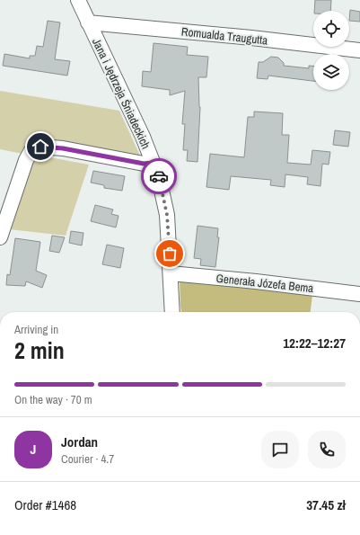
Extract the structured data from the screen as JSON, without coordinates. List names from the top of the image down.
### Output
{
  "streets": {
    "street": ["Romualda Traugutta", "Jana i Jędrzeja Śniadeckich", "Generała Józefa Bema"]
  },
  "crossings": [
    ["Romualda Traugutta", "Jana i Jędrzeja Śniadeckich"],
    ["Jana i Jędrzeja Śniadeckich", "Generała Józefa Bema"]
  ],
  "page": {
    "heading": ["2 min", "Arriving in", "12:22–12:27"],
    "panel": [
      "Jordan",
      "Courier · 4.7",
      "Order #1468",
      "37.45 zł"
    ],
    "bar": "On the way · 70 m",
    "round": "J"
  }
}
